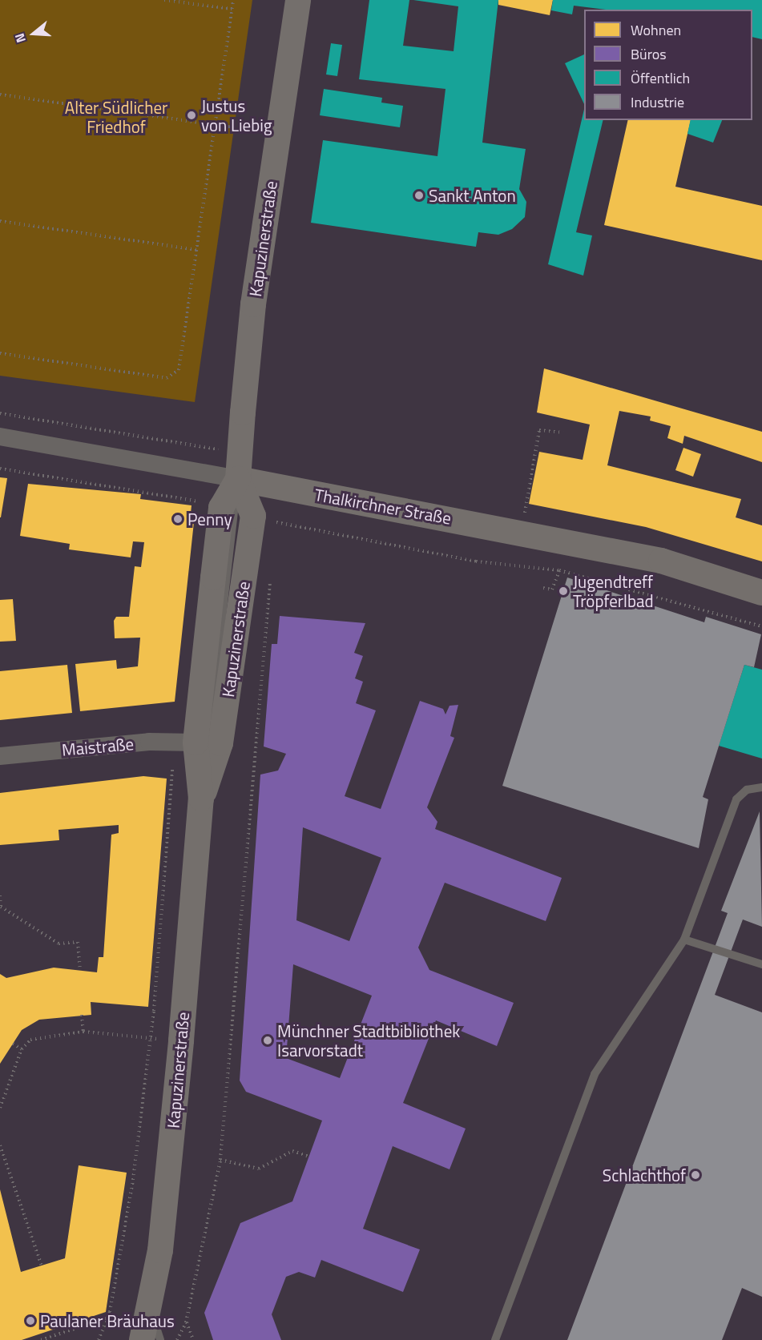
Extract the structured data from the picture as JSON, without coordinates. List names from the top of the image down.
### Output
{
  "streets": {
    "main road": ["Kapuzinerstraße", "Thalkirchner Straße"],
    "street": ["Maistraße"]
  },
  "crossings": [
    ["Kapuzinerstraße", "Thalkirchner Straße"],
    ["Kapuzinerstraße", "Maistraße"]
  ],
  "parks": ["Alter Südlicher Friedhof"],
  "places": [
    "Justus von Liebig",
    "Sankt Anton",
    "Penny",
    "Jugendtreff Tröpferlbad",
    "Münchner Stadtbibliothek Isarvorstadt",
    "Schlachthof",
    "Paulaner Bräuhaus"
  ],
  "legend": [
    "Wohnen",
    "Büros",
    "Öffentlich",
    "Industrie"
  ],
  "north": "left"
}
